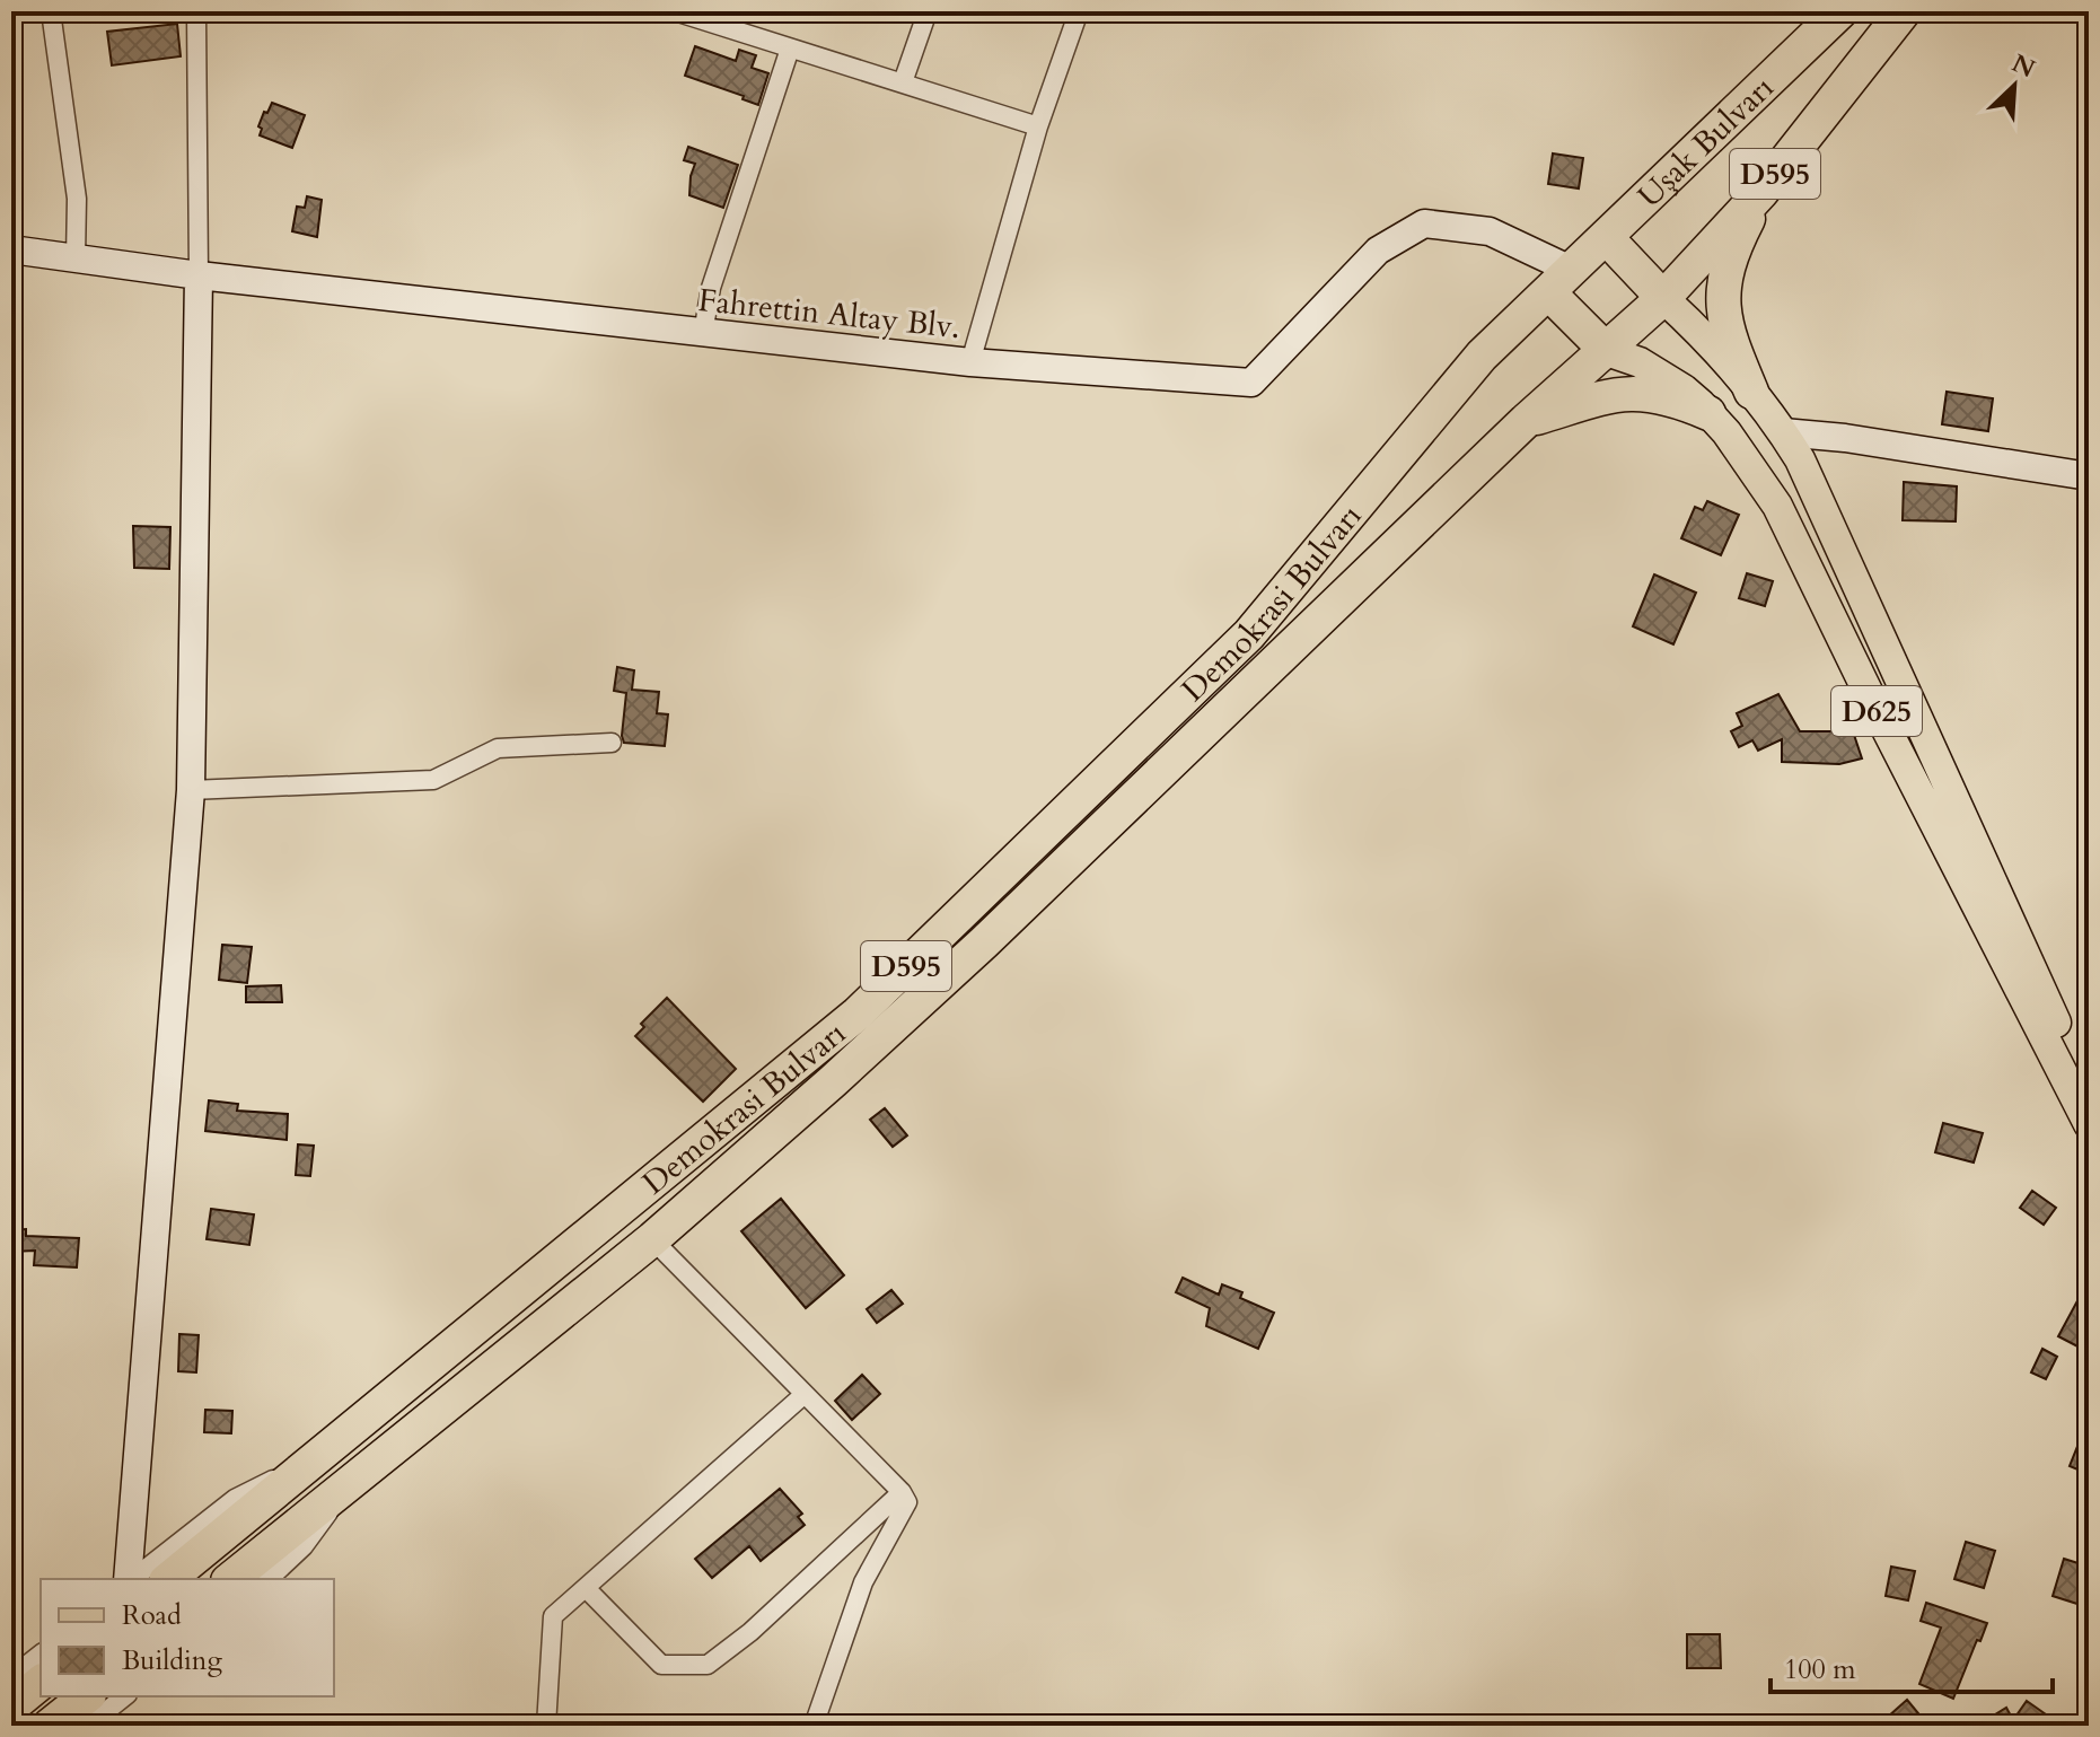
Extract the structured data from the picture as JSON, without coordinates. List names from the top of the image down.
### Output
{
  "streets": {
    "highway": ["Uşak Bulvarı", "D595", "Demokrasi Bulvarı"],
    "main road": ["D625"],
    "street": ["Fahrettin Altay Blv."]
  },
  "crossings": [
    ["Uşak Bulvarı", "Fahrettin Altay Blv."],
    ["Uşak Bulvarı", "Demokrasi Bulvarı"],
    ["Uşak Bulvarı", "D625"],
    ["Fahrettin Altay Blv.", "Demokrasi Bulvarı"],
    ["Demokrasi Bulvarı", "D625"]
  ],
  "legend": ["Road", "Building"],
  "scale_bar": "100 m",
  "north": "top right"
}
